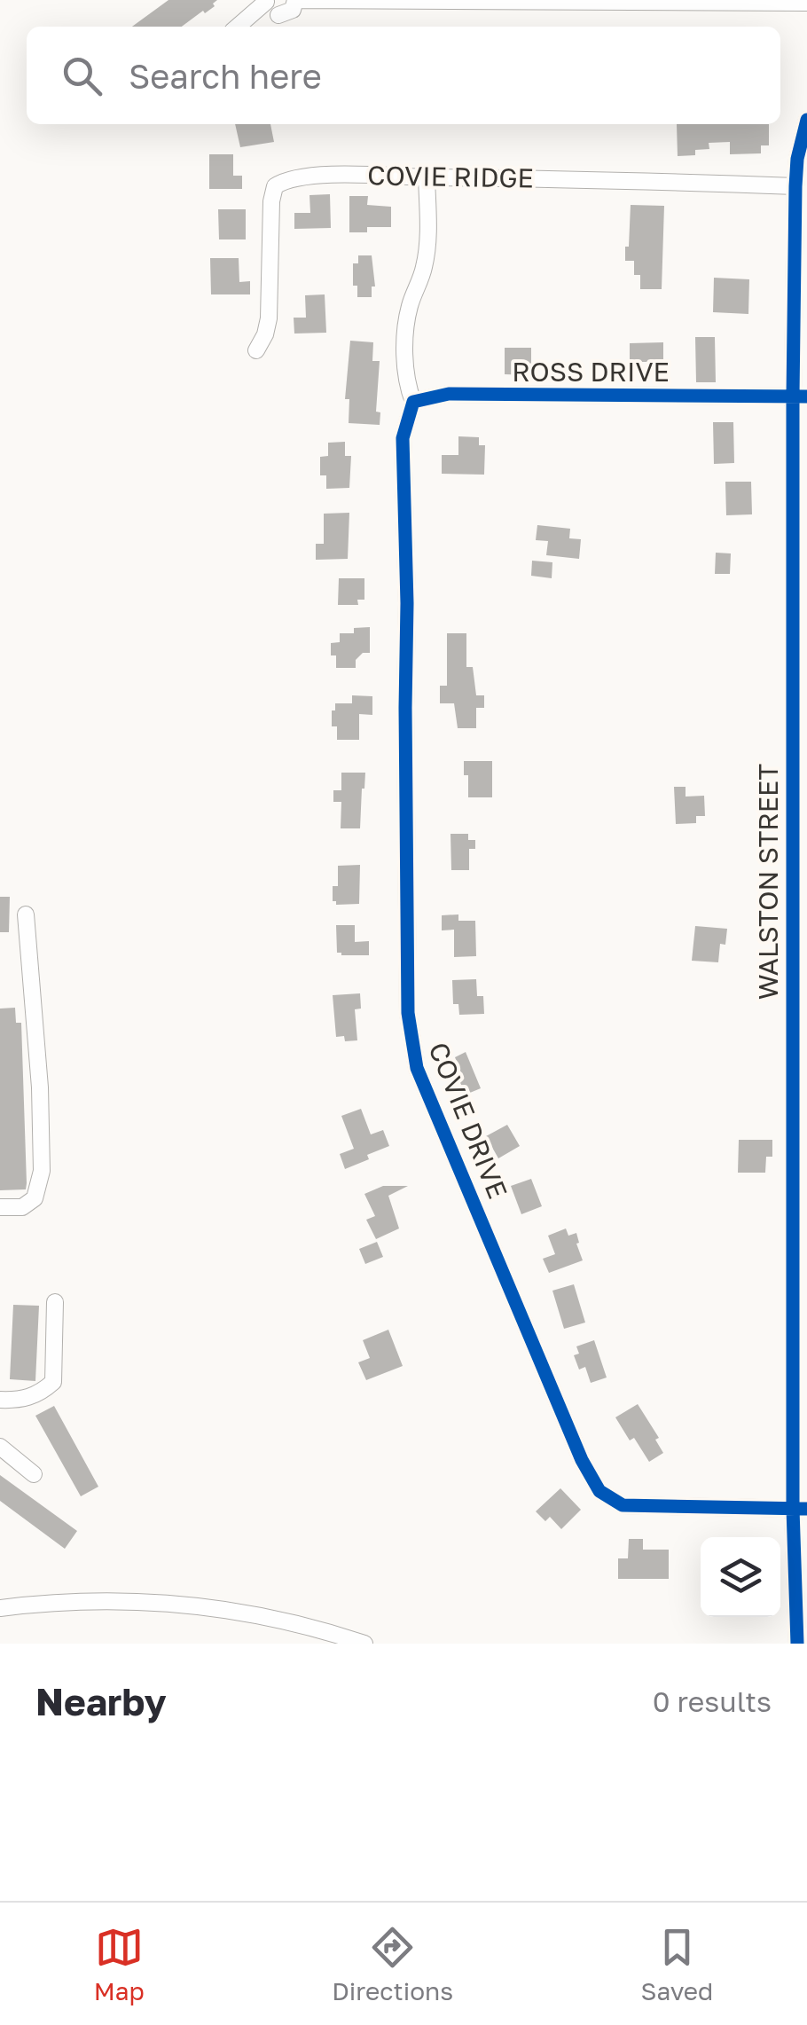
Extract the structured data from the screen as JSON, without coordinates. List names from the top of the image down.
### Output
{
  "streets": {
    "street": [
      "COVIE RIDGE",
      "ROSS DRIVE",
      "WALSTON STREET",
      "COVIE DRIVE"
    ]
  },
  "crossings": [
    ["COVIE RIDGE", "WALSTON STREET"],
    ["ROSS DRIVE", "WALSTON STREET"],
    ["ROSS DRIVE", "COVIE DRIVE"],
    ["WALSTON STREET", "COVIE DRIVE"]
  ],
  "page": {
    "search": "Search here",
    "heading": ["Nearby", "0 results"],
    "nav": ["Map", "Directions", "Saved"]
  }
}
